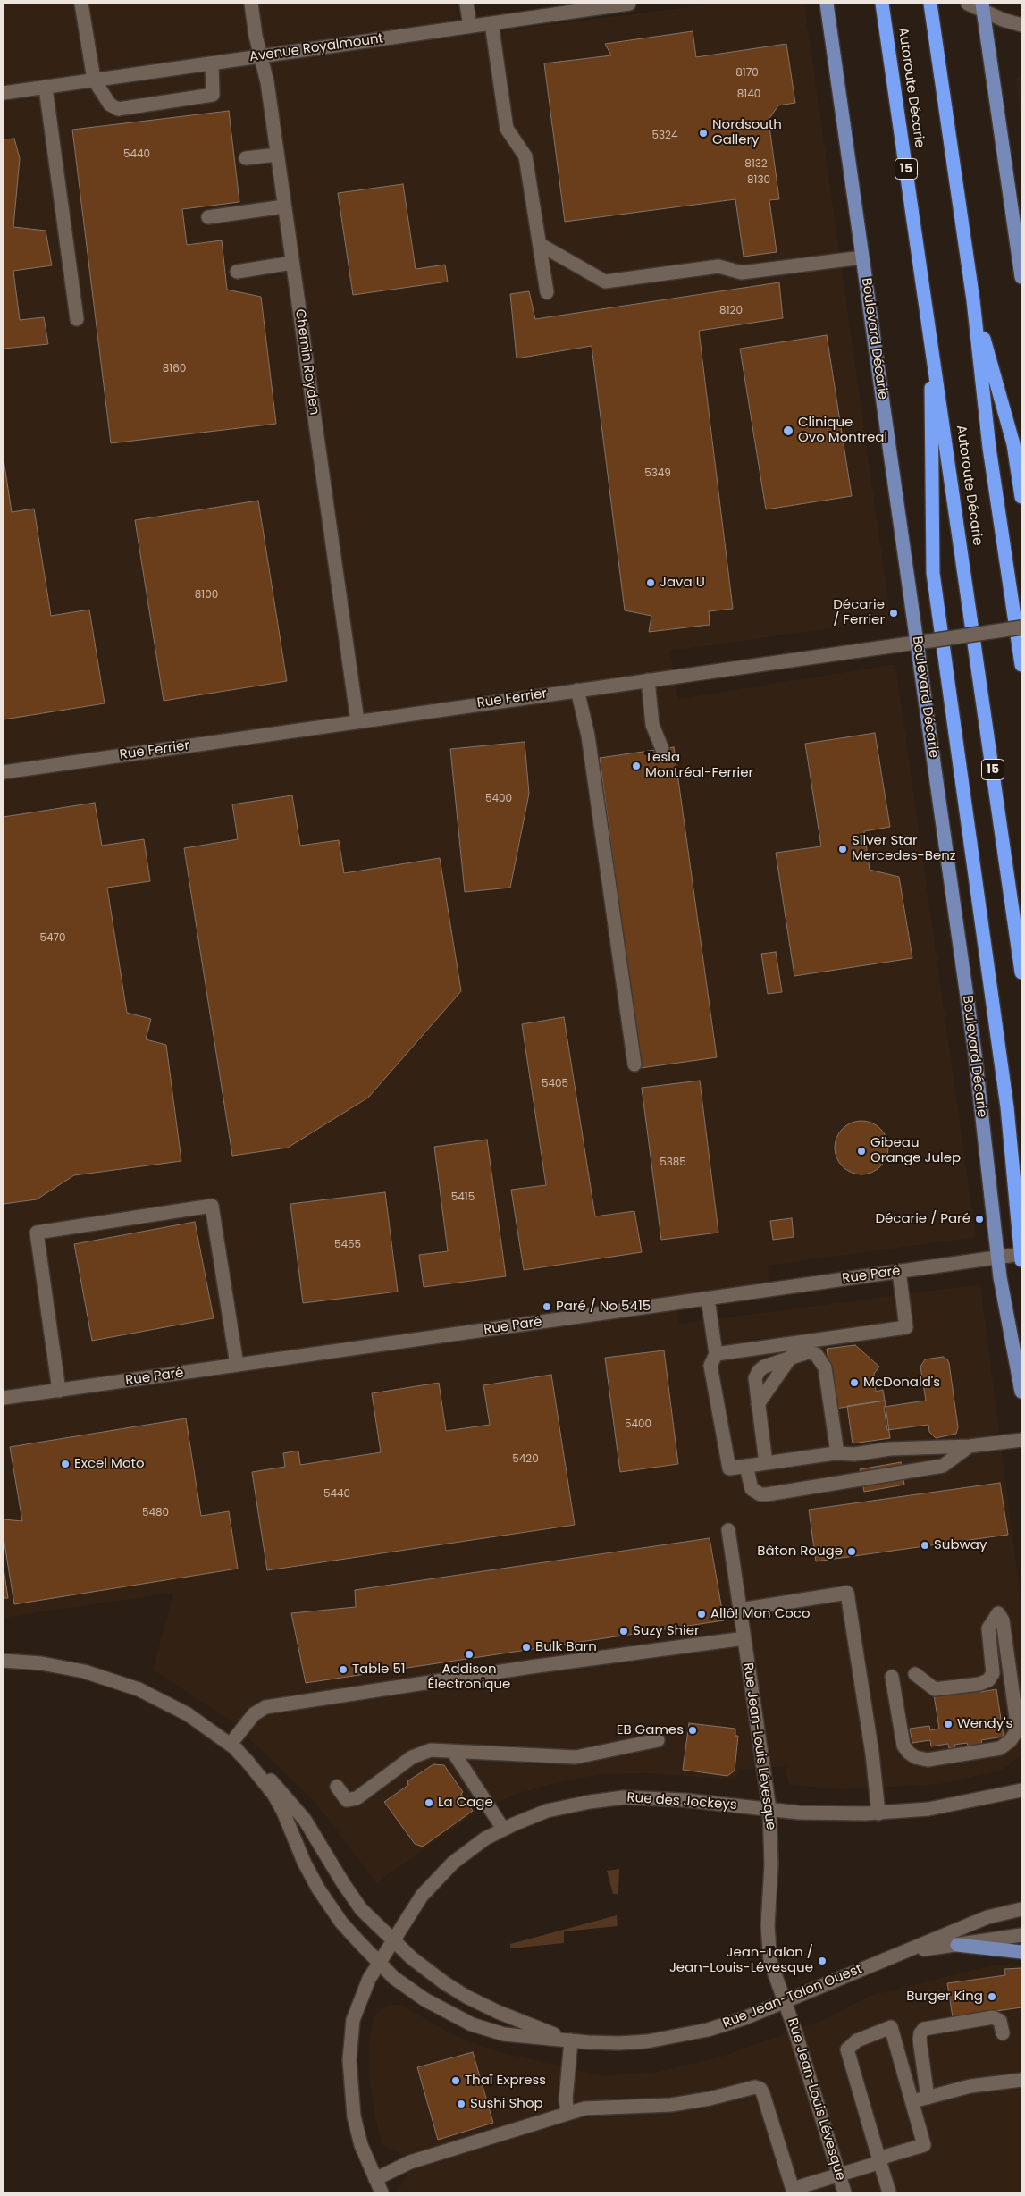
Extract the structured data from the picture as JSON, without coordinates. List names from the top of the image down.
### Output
{
  "streets": {
    "highway": ["Autoroute Décarie", "15"],
    "main road": ["Boulevard Décarie"],
    "street": [
      "Avenue Royalmount",
      "Chemin Royden",
      "Rue Ferrier",
      "Rue Paré",
      "Rue Jean-Louis Lévesque",
      "Rue des Jockeys",
      "Rue Jean-Talon Ouest"
    ]
  },
  "crossings": [
    ["Avenue Royalmount", "Chemin Royden"],
    ["Boulevard Décarie", "Rue Ferrier"],
    ["Boulevard Décarie", "Rue Paré"],
    ["Chemin Royden", "Rue Ferrier"],
    ["Rue Jean-Louis Lévesque", "Rue des Jockeys"],
    ["Rue Jean-Louis Lévesque", "Rue Jean-Talon Ouest"],
    ["Rue des Jockeys", "Rue Jean-Talon Ouest"]
  ],
  "places": [
    "Nordsouth Gallery",
    "Clinique Ovo Montreal",
    "Java U",
    "Décarie / Ferrier",
    "Tesla Montréal-Ferrier",
    "Silver Star Mercedes-Benz",
    "Gibeau Orange Julep",
    "Décarie / Paré",
    "Paré / No 5415",
    "McDonald's",
    "Excel Moto",
    "Subway",
    "Bâton Rouge",
    "Allô! Mon Coco",
    "Suzy Shier",
    "Bulk Barn",
    "Addison Électronique",
    "Table 51",
    "Wendy's",
    "EB Games",
    "La Cage",
    "Jean-Talon / Jean-Louis-Lévesque",
    "Burger King",
    "Thaï Express",
    "Sushi Shop"
  ],
  "house_numbers": [
    "8170",
    "8140",
    "5324",
    "5440",
    "8132",
    "8130",
    "8120",
    "8160",
    "5349",
    "8100",
    "5400",
    "5470",
    "5405",
    "5385",
    "5415",
    "5455",
    "5400",
    "5420",
    "5440",
    "5480"
  ]
}
